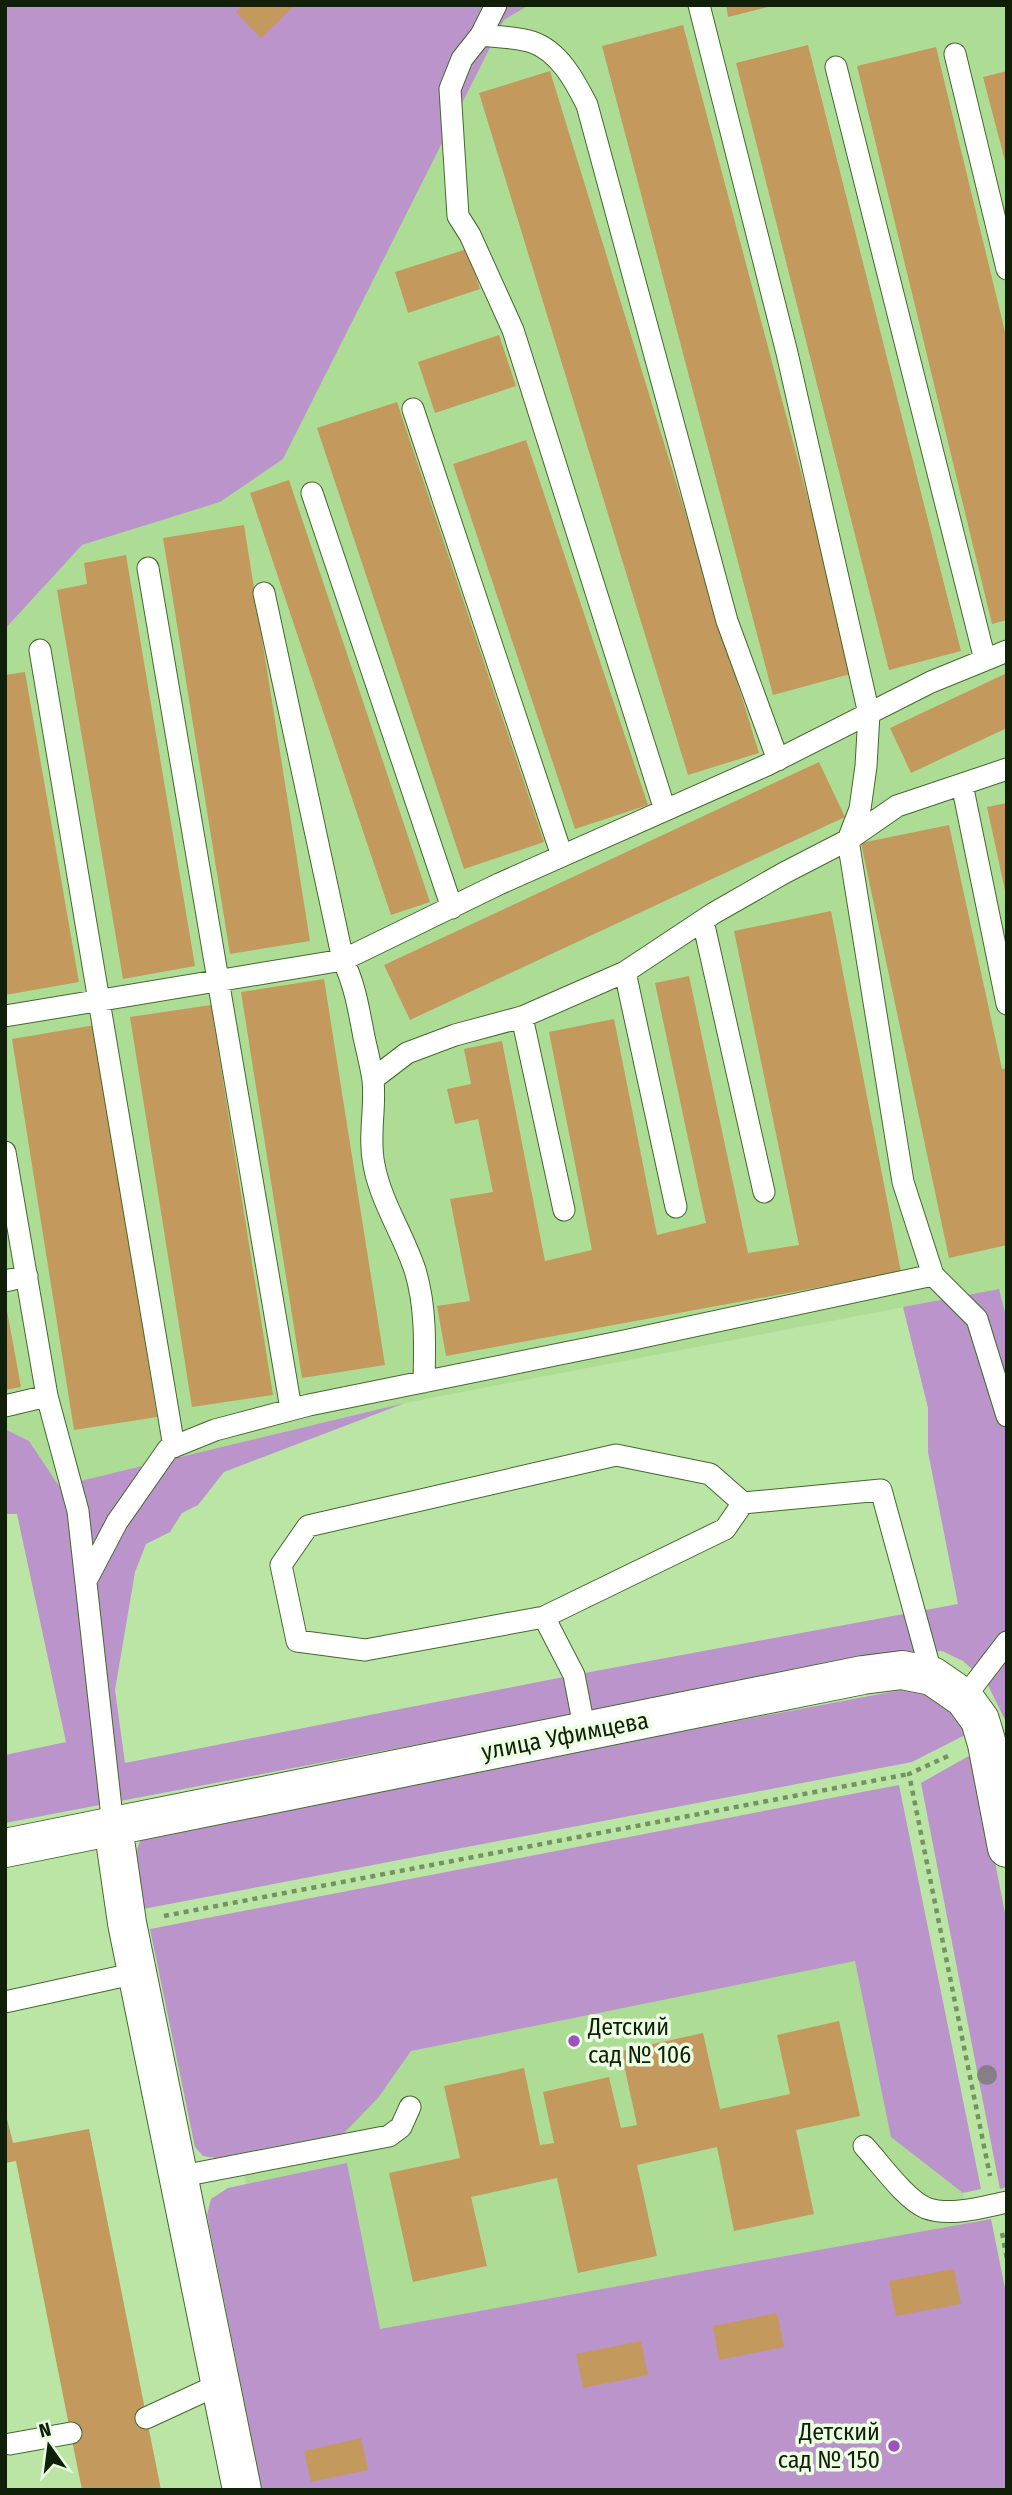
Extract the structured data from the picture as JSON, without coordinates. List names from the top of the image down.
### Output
{
  "streets": {
    "street": ["улица Уфимцева"]
  },
  "places": ["Детский сад № 106", "Детский сад № 150"],
  "north": "top"
}
